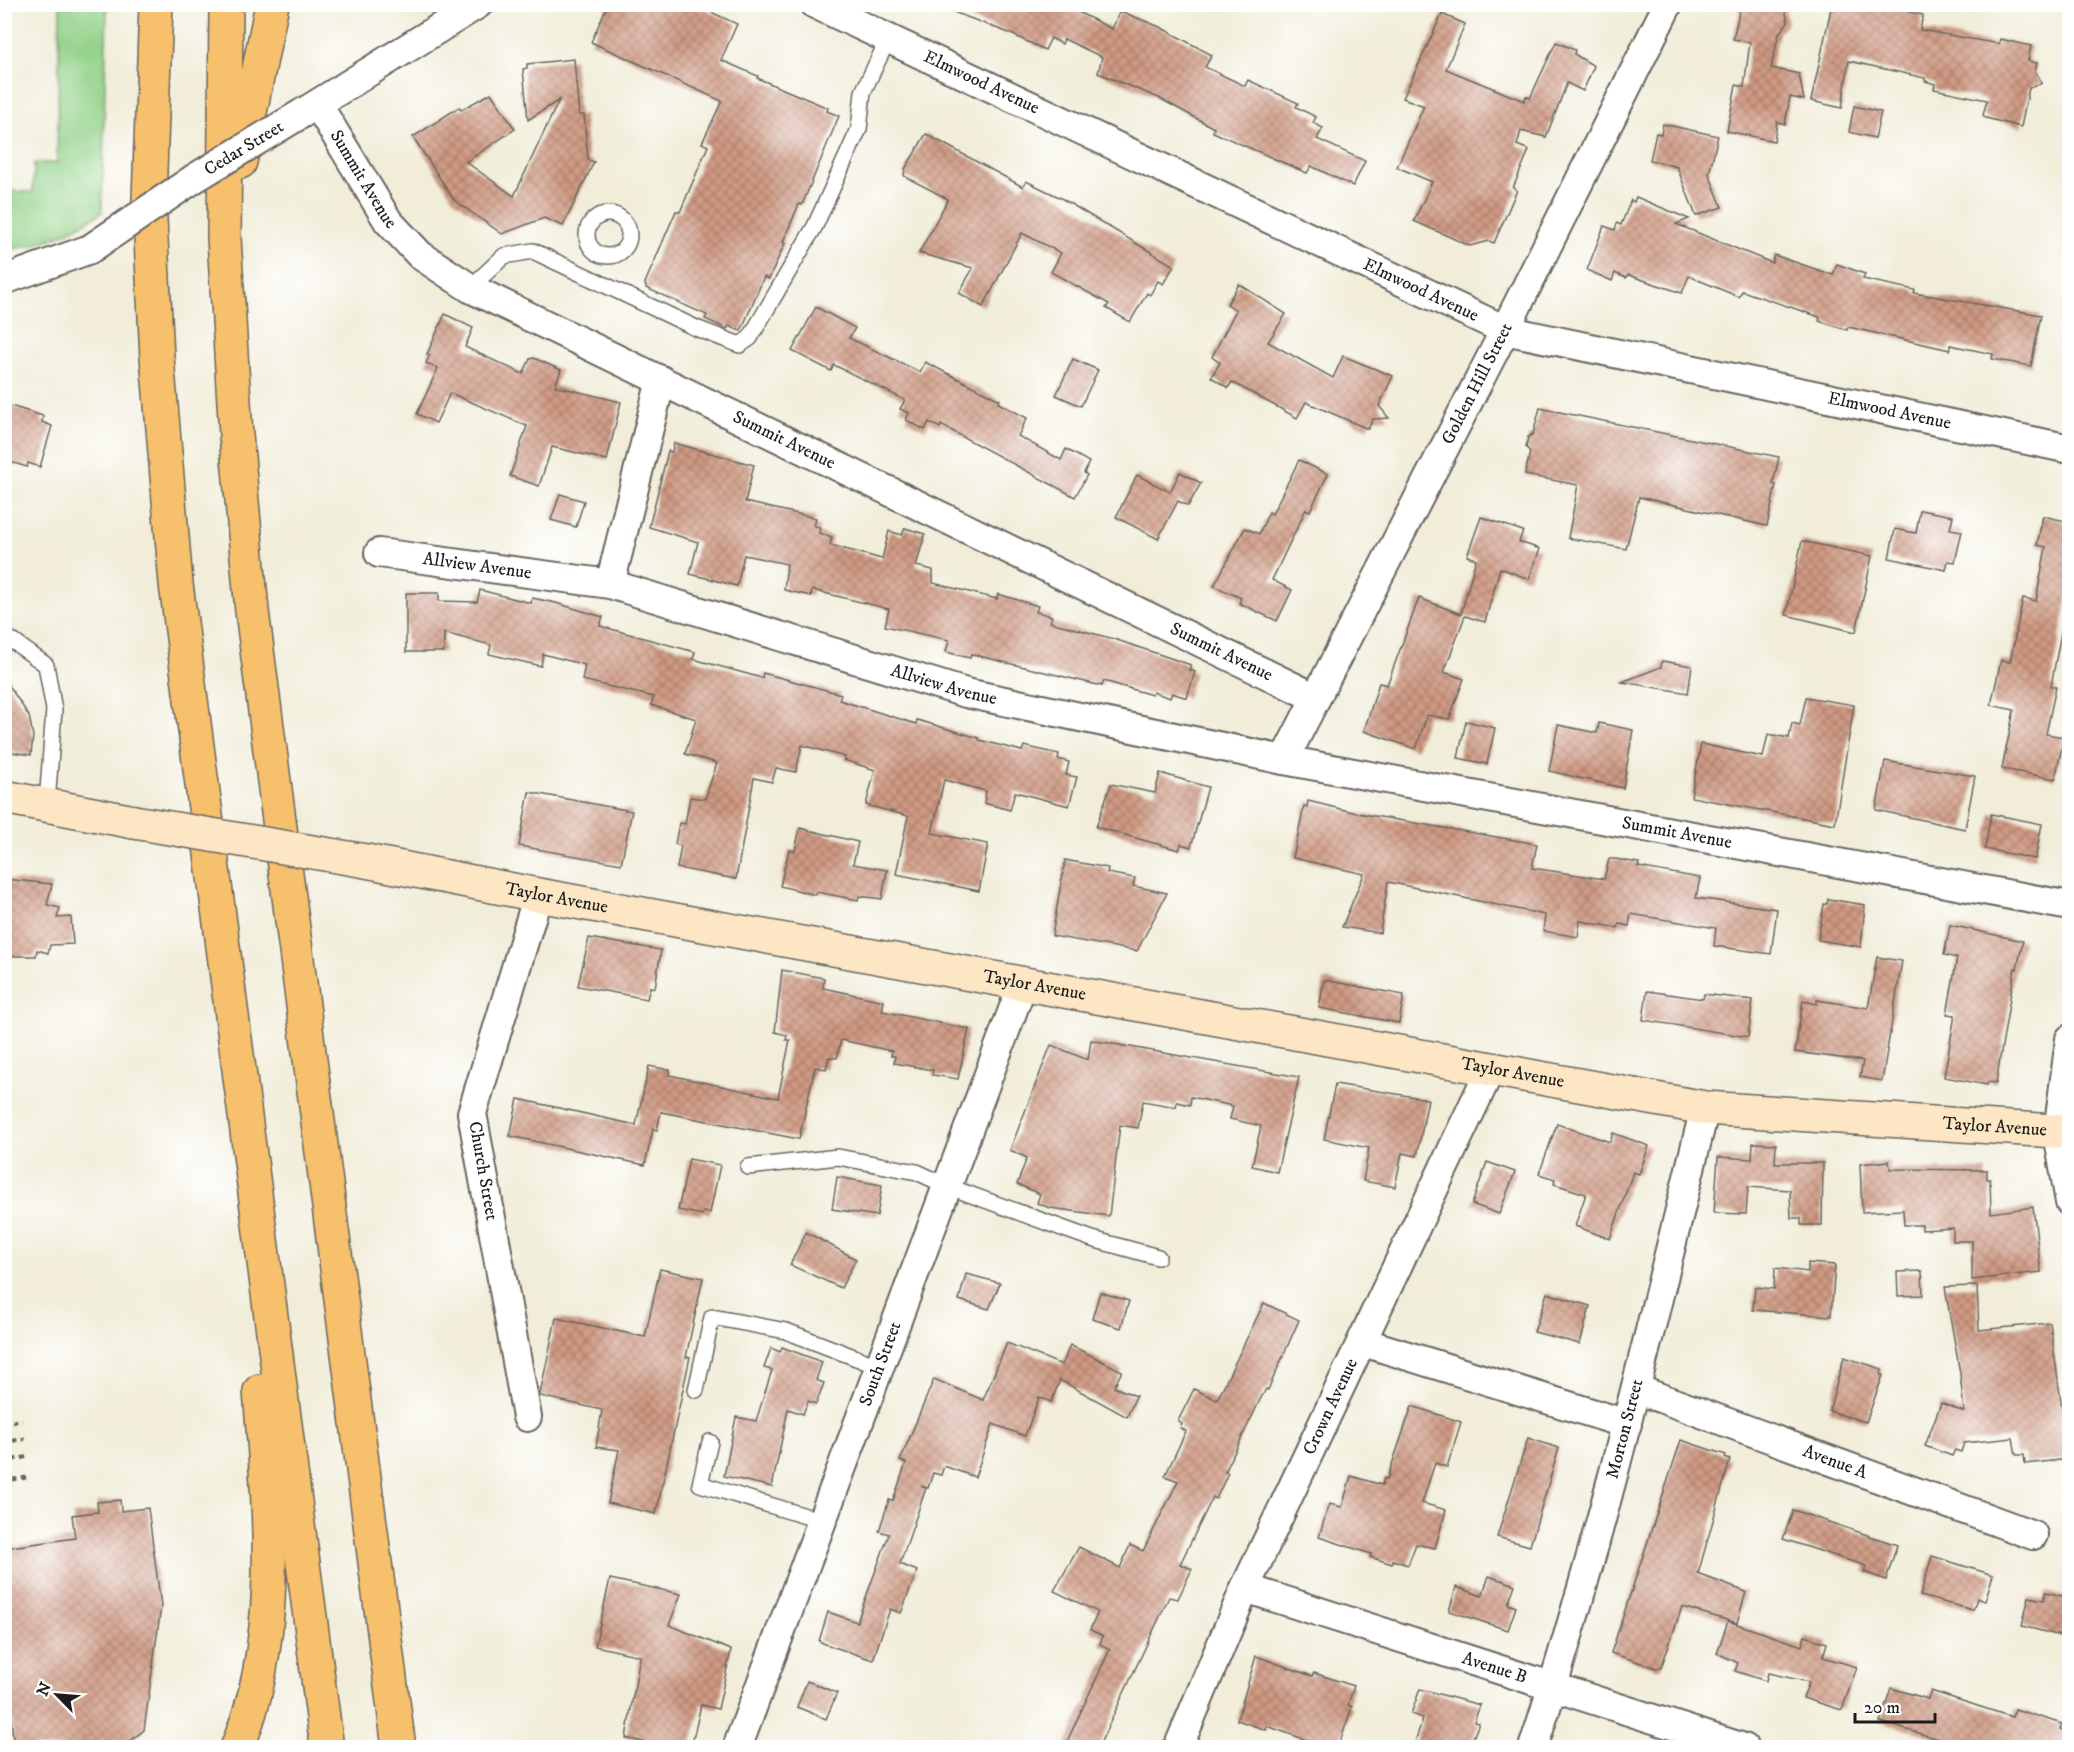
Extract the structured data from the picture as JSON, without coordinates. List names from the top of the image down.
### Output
{
  "streets": {
    "street": [
      "Elmwood Avenue",
      "Cedar Street",
      "Summit Avenue",
      "Golden Hill Street",
      "Allview Avenue",
      "Taylor Avenue",
      "Church Street",
      "South Street",
      "Crown Avenue",
      "Morton Street",
      "Avenue A",
      "Avenue B"
    ]
  },
  "crossings": [
    ["Elmwood Avenue", "Golden Hill Street"],
    ["Cedar Street", "Summit Avenue"],
    ["Summit Avenue", "Golden Hill Street"],
    ["Summit Avenue", "Allview Avenue"],
    ["Golden Hill Street", "Allview Avenue"],
    ["Taylor Avenue", "Church Street"],
    ["Taylor Avenue", "South Street"],
    ["Taylor Avenue", "Crown Avenue"],
    ["Taylor Avenue", "Morton Street"],
    ["Crown Avenue", "Avenue B"],
    ["Morton Street", "Avenue A"],
    ["Morton Street", "Avenue B"]
  ],
  "scale_bar": "20 m",
  "north": "top left"
}
